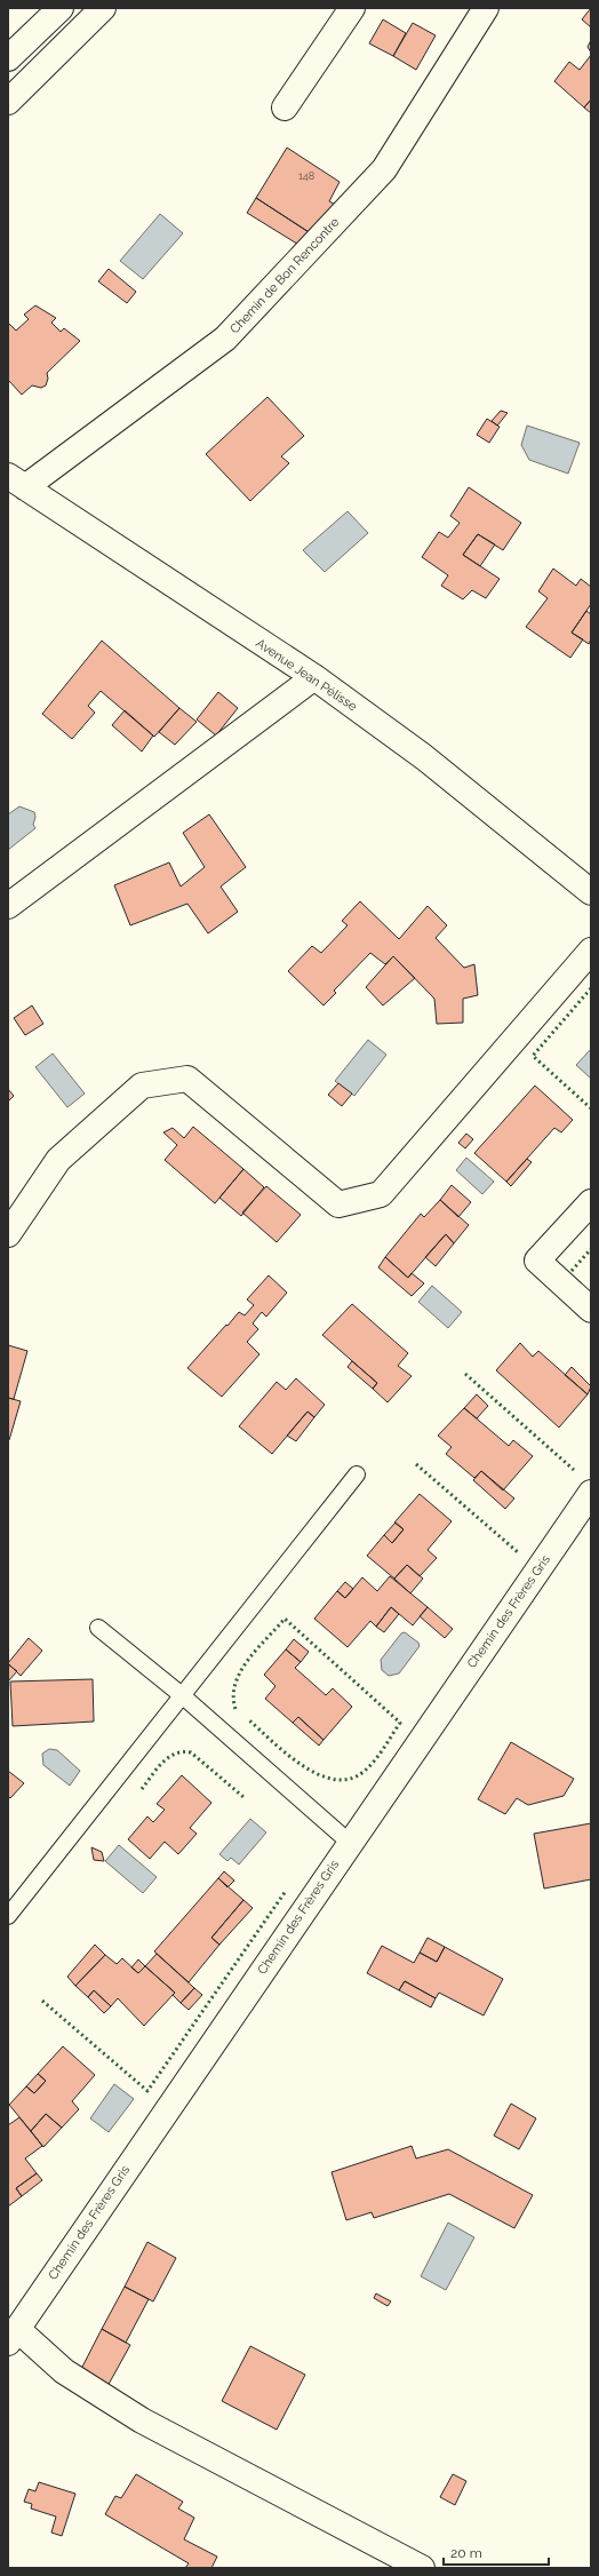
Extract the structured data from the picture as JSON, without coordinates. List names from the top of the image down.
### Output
{
  "streets": {
    "street": ["Chemin de Bon Rencontre", "Avenue Jean Pélisse", "Chemin des Frères Gris"]
  },
  "crossings": [
    ["Chemin de Bon Rencontre", "Avenue Jean Pélisse"]
  ],
  "house_numbers": ["148"],
  "scale_bar": "20 m"
}
